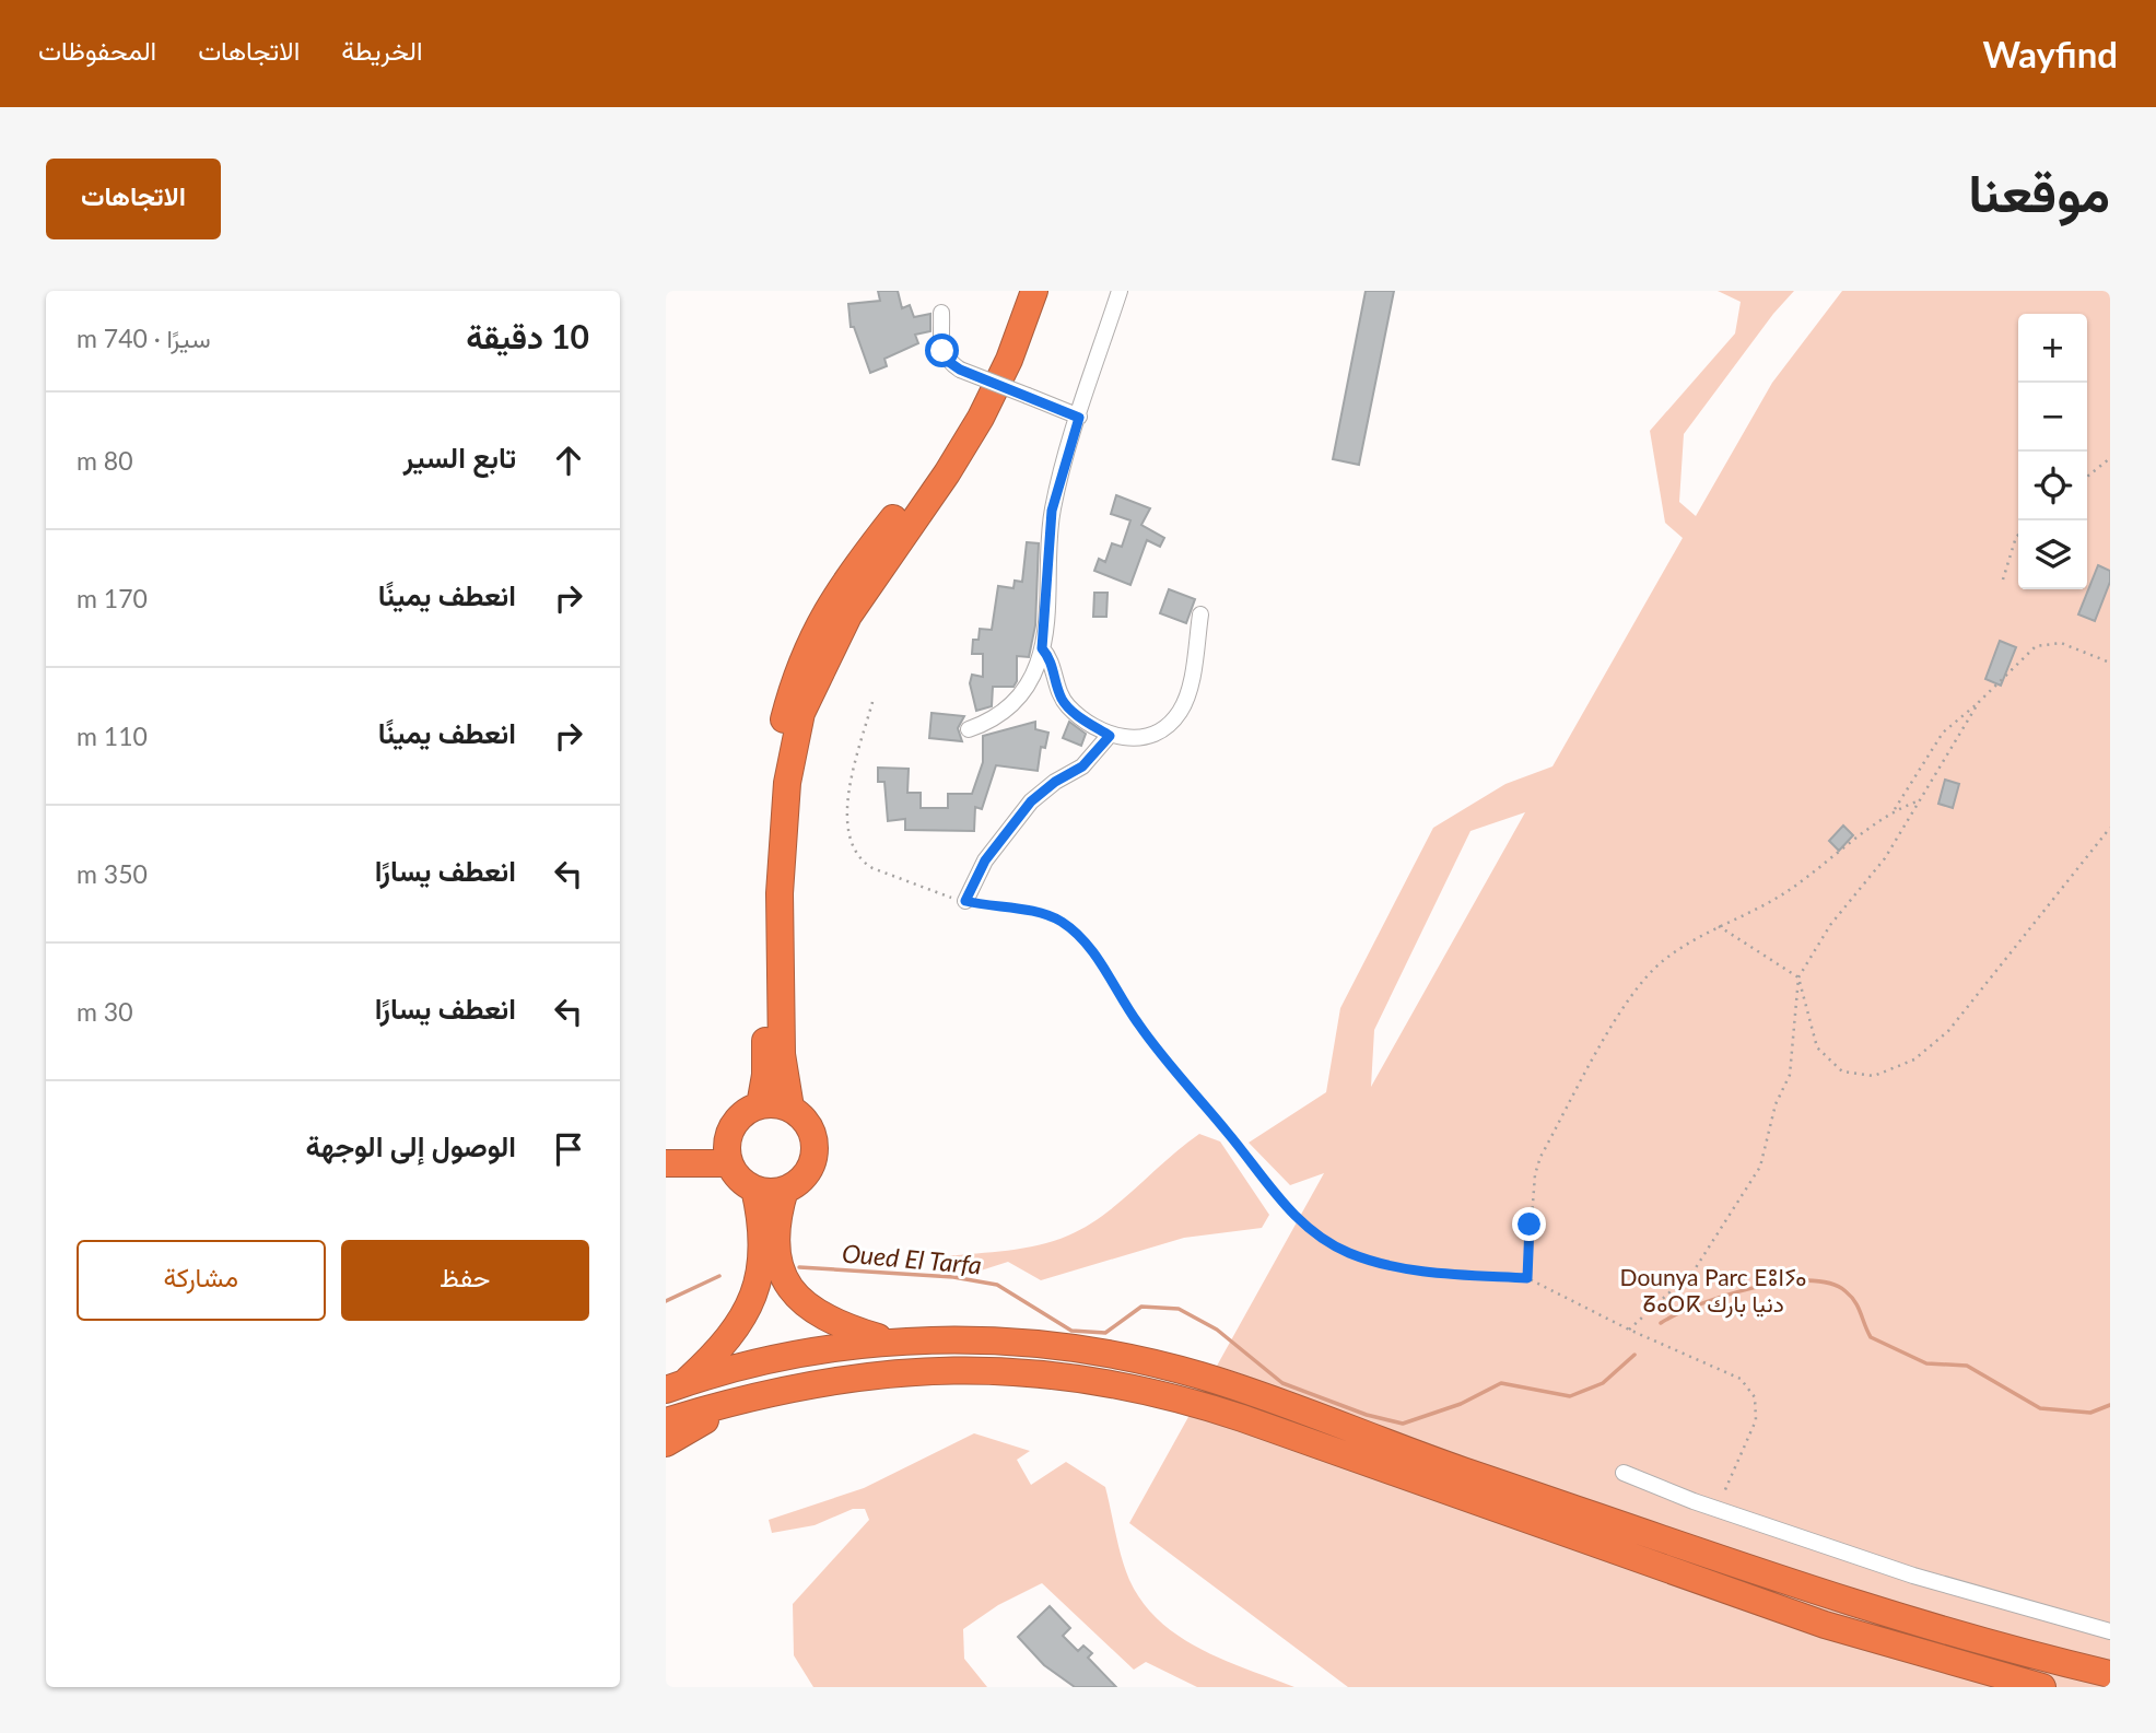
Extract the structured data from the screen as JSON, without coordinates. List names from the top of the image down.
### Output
{
  "water": ["Oued El Tarfa"],
  "parks": ["Dounya Parc ⴹⵓⵏⵢⴰ ⵒⴰⵔⴽ دنيا بارك"],
  "page": {
    "header": "Wayfind",
    "nav": ["الخريطة", "الاتجاهات", "المحفوظات"],
    "title": "موقعنا",
    "buttons": [
      "الاتجاهات",
      ["حفظ", "مشاركة"]
    ],
    "heading": ["10 دقيقة", "سيرًا · 740 m"],
    "map_buttons": ["+", "−"],
    "list": [
      ["تابع السير", "80 m"],
      ["انعطف يمينًا", "170 m"],
      ["انعطف يمينًا", "110 m"],
      ["انعطف يسارًا", "350 m"],
      ["انعطف يسارًا", "30 m"],
      "الوصول إلى الوجهة"
    ]
  }
}
